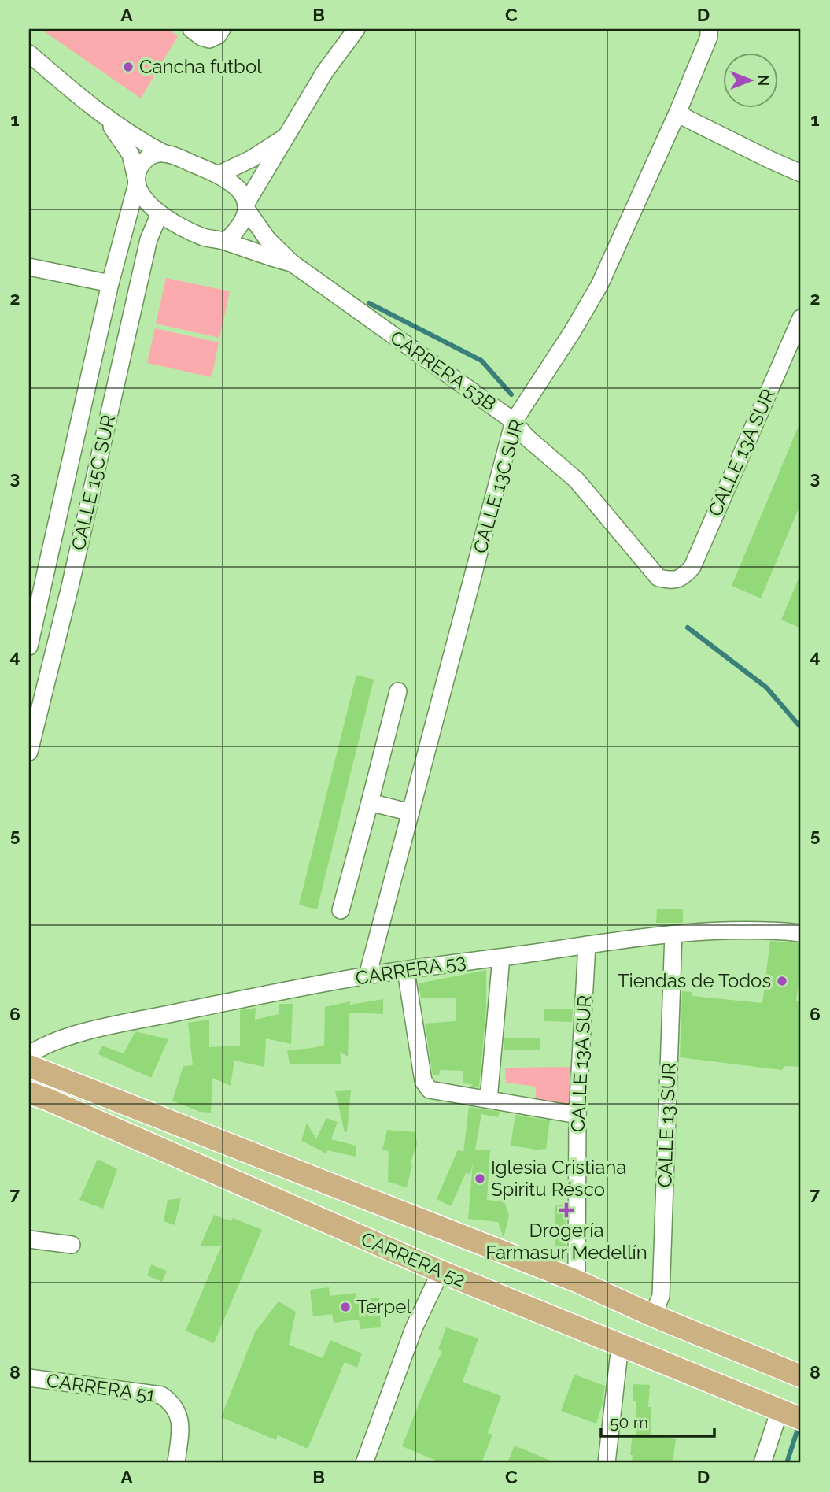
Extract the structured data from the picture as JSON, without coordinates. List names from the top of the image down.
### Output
{
  "streets": {
    "main road": ["CARRERA 52"],
    "street": [
      "CARRERA 53B",
      "CALLE 13A SUR",
      "CALLE 15C SUR",
      "CALLE 13C SUR",
      "CARRERA 53",
      "CALLE 13 SUR",
      "CARRERA 51"
    ]
  },
  "crossings": [
    ["CARRERA 53B", "CALLE 13A SUR"],
    ["CARRERA 53B", "CALLE 15C SUR"],
    ["CARRERA 53B", "CALLE 13C SUR"],
    ["CALLE 13A SUR", "CARRERA 53"],
    ["CALLE 13A SUR", "CARRERA 52"],
    ["CALLE 13C SUR", "CARRERA 53"],
    ["CARRERA 53", "CALLE 13 SUR"],
    ["CALLE 13 SUR", "CARRERA 52"]
  ],
  "places": {
    "other": [
      "Cancha futbol",
      "Tiendas de Todos",
      "Iglesia Cristiana Spiritu Résco",
      "Terpel"
    ],
    "health": ["Drogería Farmasur Medellín"]
  },
  "scale_bar": "50 m",
  "north": "right",
  "grid": {
    "columns": [
      "A",
      "B",
      "C",
      "D"
    ],
    "rows": [
      "1",
      "2",
      "3",
      "4",
      "5",
      "6",
      "7",
      "8"
    ]
  }
}
